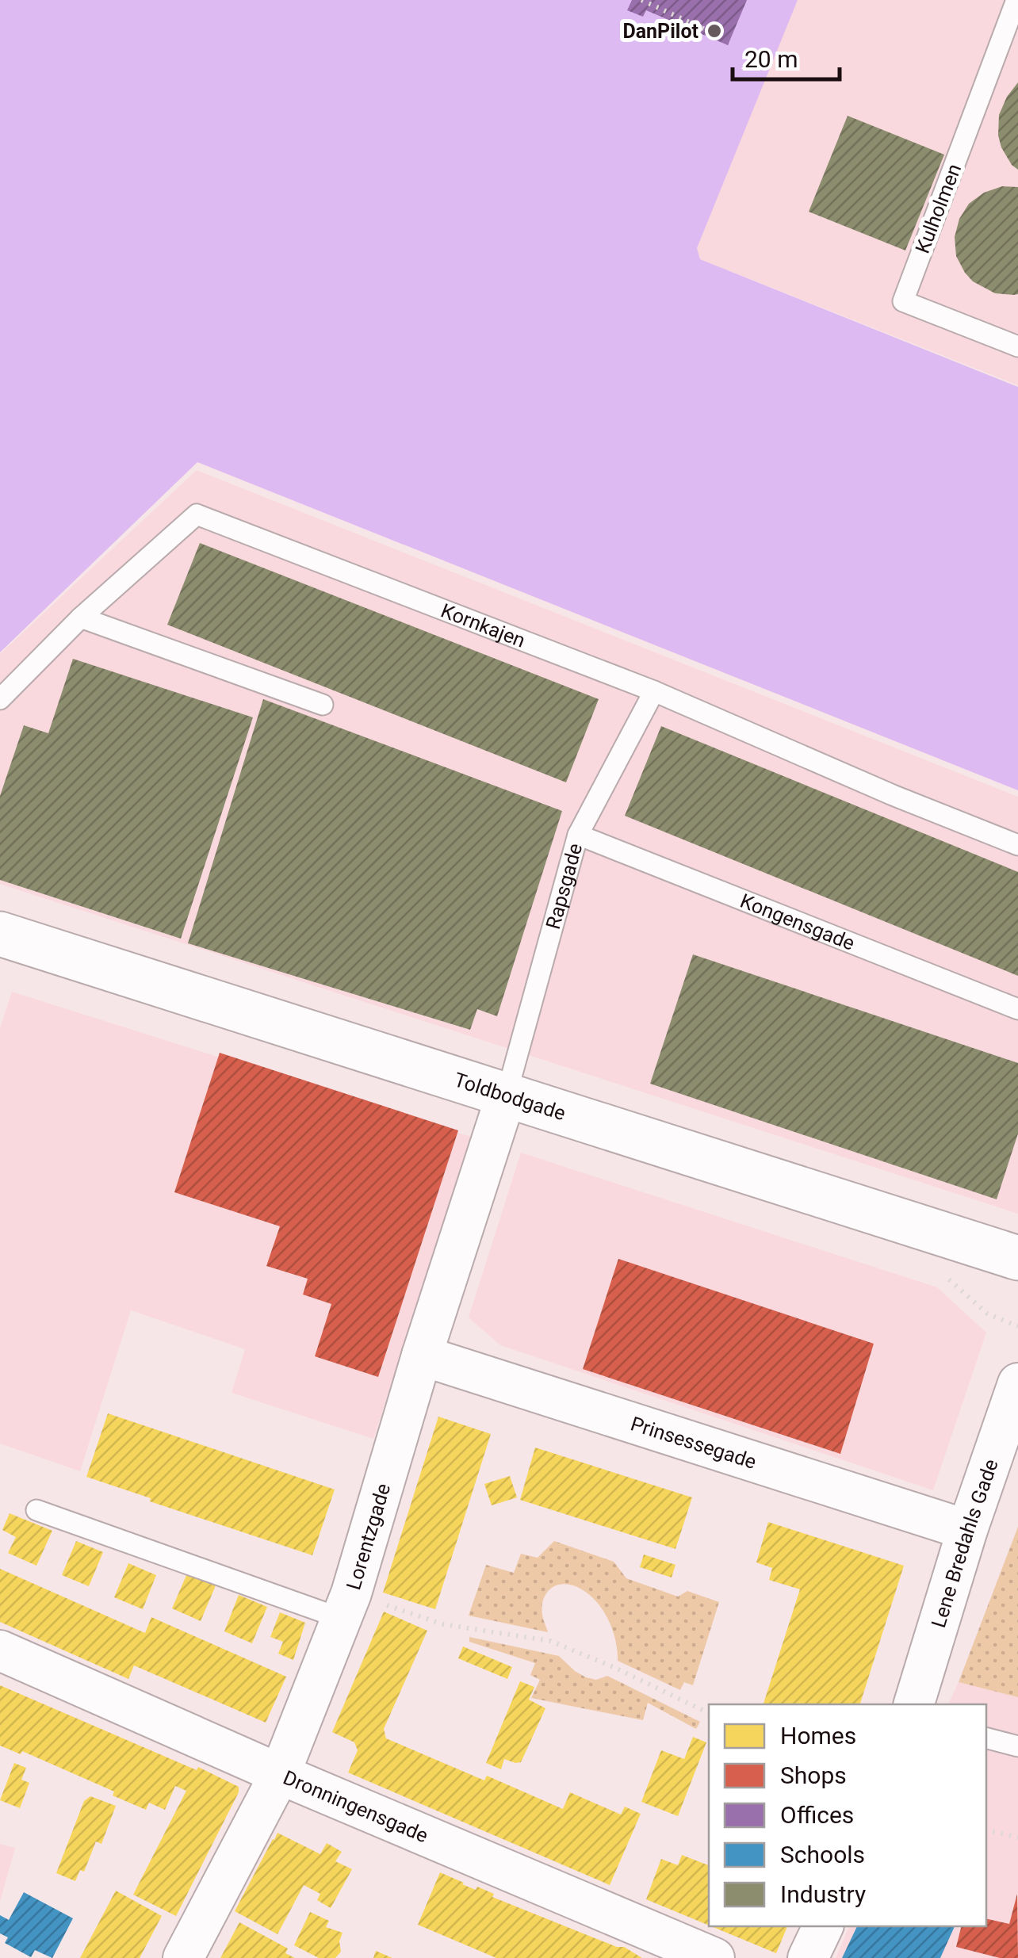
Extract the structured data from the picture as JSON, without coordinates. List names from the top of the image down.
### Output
{
  "streets": {
    "street": [
      "Toldbodgade",
      "Prinsessegade",
      "Lorentzgade",
      "Lene Bredahls Gade",
      "Dronningensgade"
    ],
    "lane": [
      "Kulholmen",
      "Kornkajen",
      "Rapsgade",
      "Kongensgade"
    ]
  },
  "crossings": [
    ["Kornkajen", "Rapsgade"],
    ["Rapsgade", "Kongensgade"],
    ["Rapsgade", "Toldbodgade"],
    ["Rapsgade", "Lorentzgade"],
    ["Toldbodgade", "Lorentzgade"],
    ["Prinsessegade", "Lorentzgade"],
    ["Prinsessegade", "Lene Bredahls Gade"],
    ["Lorentzgade", "Dronningensgade"]
  ],
  "places": ["DanPilot"],
  "legend": [
    "Homes",
    "Shops",
    "Offices",
    "Schools",
    "Industry"
  ],
  "scale_bar": "20 m"
}
